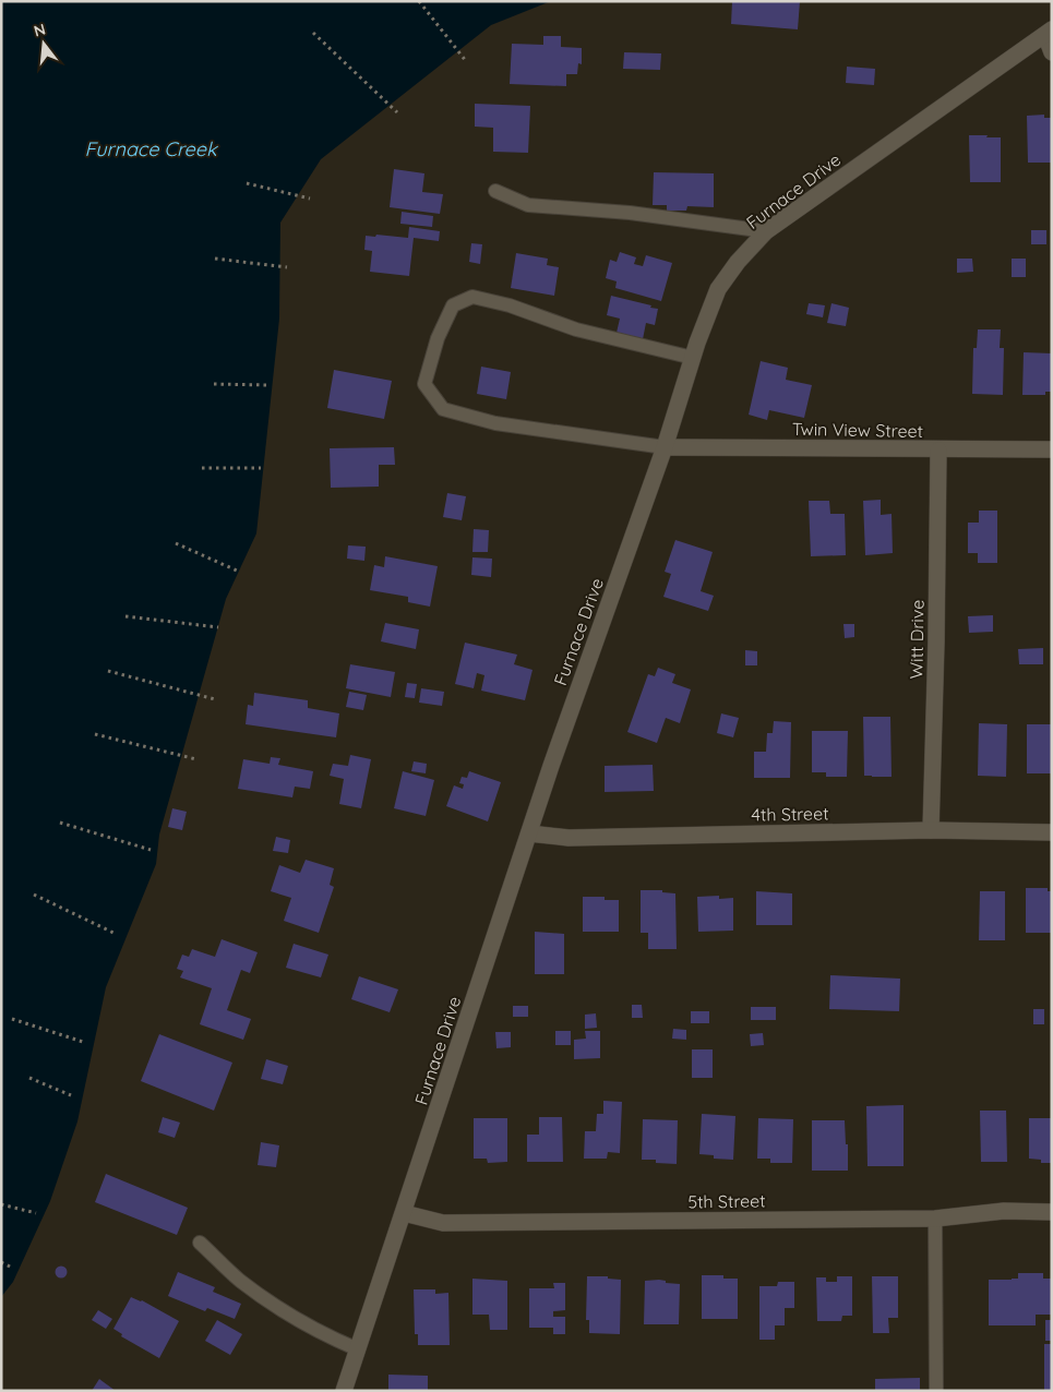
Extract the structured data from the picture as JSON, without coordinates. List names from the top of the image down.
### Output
{
  "streets": {
    "street": [
      "Furnace Drive",
      "Twin View Street",
      "Witt Drive",
      "4th Street",
      "5th Street"
    ]
  },
  "crossings": [
    ["Furnace Drive", "Twin View Street"],
    ["Furnace Drive", "4th Street"],
    ["Furnace Drive", "5th Street"],
    ["Twin View Street", "Witt Drive"],
    ["Witt Drive", "4th Street"]
  ],
  "water": ["Furnace Creek"],
  "north": "top"
}
